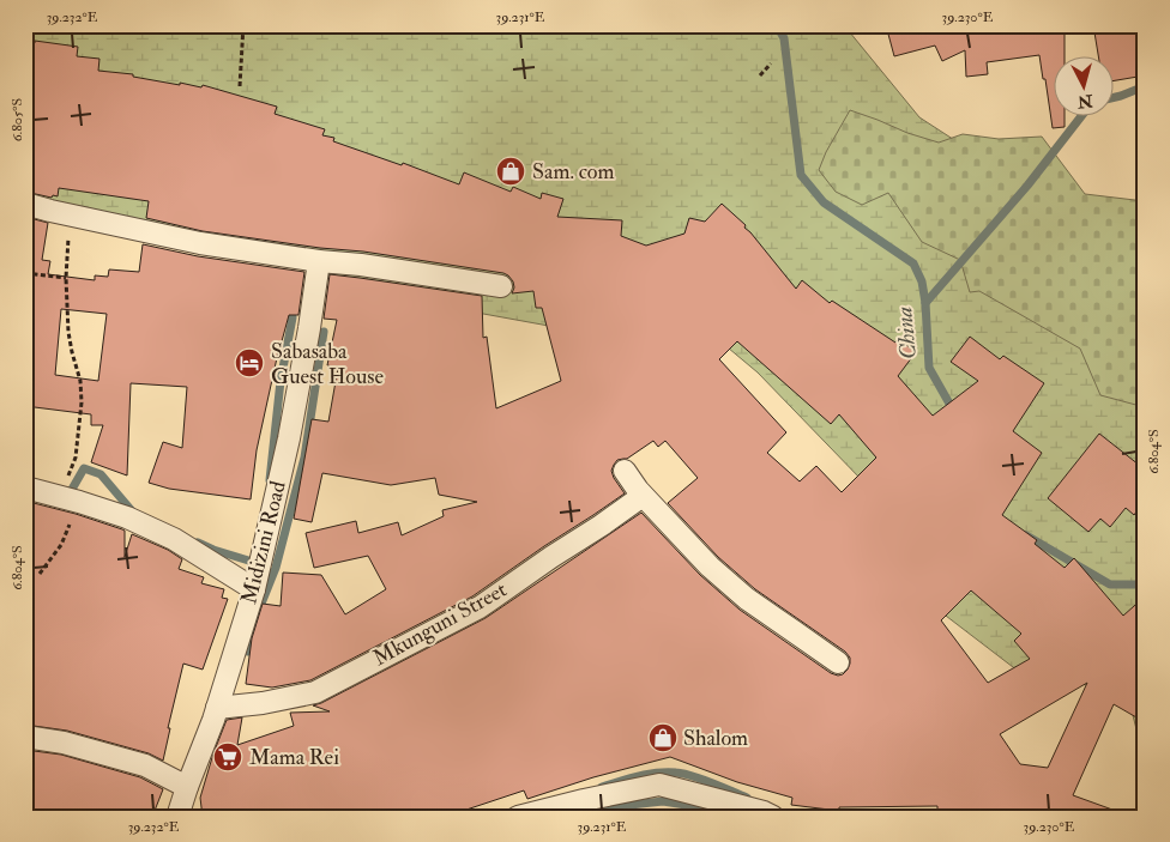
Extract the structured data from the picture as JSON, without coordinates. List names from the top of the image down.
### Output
{
  "streets": {
    "street": ["Midizini Road", "Mkunguni Street"]
  },
  "crossings": [
    ["Midizini Road", "Mkunguni Street"]
  ],
  "water": ["China"],
  "places": {
    "shop": ["Sam. com", "Shalom"],
    "hotel": ["Sabasaba Guest House"],
    "supermarket": ["Mama Rei"]
  },
  "north": "bottom",
  "coordinates": [
    "39.232°E",
    "39.231°E",
    "39.230°E",
    "6.805°S",
    "6.804°S"
  ]
}
